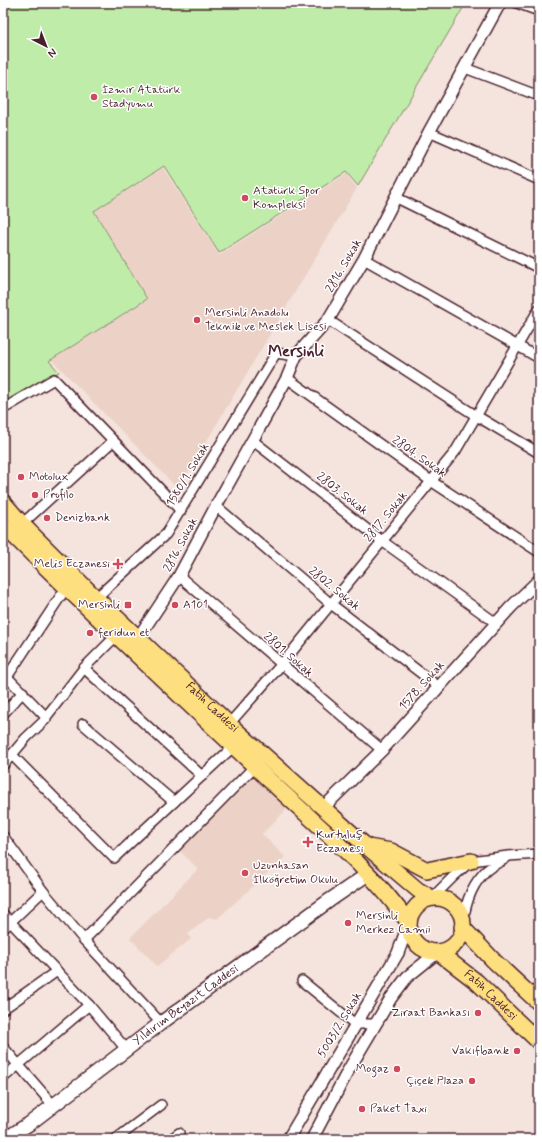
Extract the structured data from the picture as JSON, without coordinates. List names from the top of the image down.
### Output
{
  "streets": {
    "main road": ["Fatih Caddesi", "Yıldırım Beyazıt Caddesi"],
    "street": [
      "2816. Sokak",
      "2804. Sokak",
      "1580/1. Sokak",
      "2803. Sokak",
      "2817. Sokak",
      "2802. Sokak",
      "2801. Sokak",
      "1578. Sokak",
      "5003/2. Sokak"
    ]
  },
  "crossings": [
    ["2816. Sokak", "2804. Sokak"],
    ["2816. Sokak", "1580/1. Sokak"],
    ["2816. Sokak", "2803. Sokak"],
    ["2816. Sokak", "2802. Sokak"],
    ["2816. Sokak", "2801. Sokak"],
    ["2816. Sokak", "Fatih Caddesi"],
    ["2804. Sokak", "2817. Sokak"],
    ["1580/1. Sokak", "Fatih Caddesi"],
    ["2803. Sokak", "2817. Sokak"],
    ["2803. Sokak", "1578. Sokak"],
    ["2817. Sokak", "2802. Sokak"],
    ["2817. Sokak", "2801. Sokak"],
    ["2817. Sokak", "Fatih Caddesi"],
    ["2802. Sokak", "1578. Sokak"],
    ["2801. Sokak", "1578. Sokak"],
    ["1578. Sokak", "Fatih Caddesi"],
    ["Fatih Caddesi", "Yıldırım Beyazıt Caddesi"],
    ["Fatih Caddesi", "5003/2. Sokak"]
  ],
  "districts": ["Mersinli"],
  "places": {
    "other": [
      "İzmir Atatürk Stadyumu",
      "Atatürk Spor Kompleksi",
      "Mersinli Anadolu Teknik ve Meslek Lisesi",
      "Motolux",
      "Profilo",
      "Denizbank",
      "A101",
      "feridun et",
      "Uzunhasan İlköğretim Okulu",
      "Mersinli Merkez Camii",
      "Ziraat Bankası",
      "Vakıfbank",
      "Mogaz",
      "Çiçek Plaza",
      "Paket Taxi"
    ],
    "health": ["Melis Eczanesi", "Kurtuluş Eczanesi"],
    "transit": ["Mersinli"]
  },
  "north": "bottom right"
}
